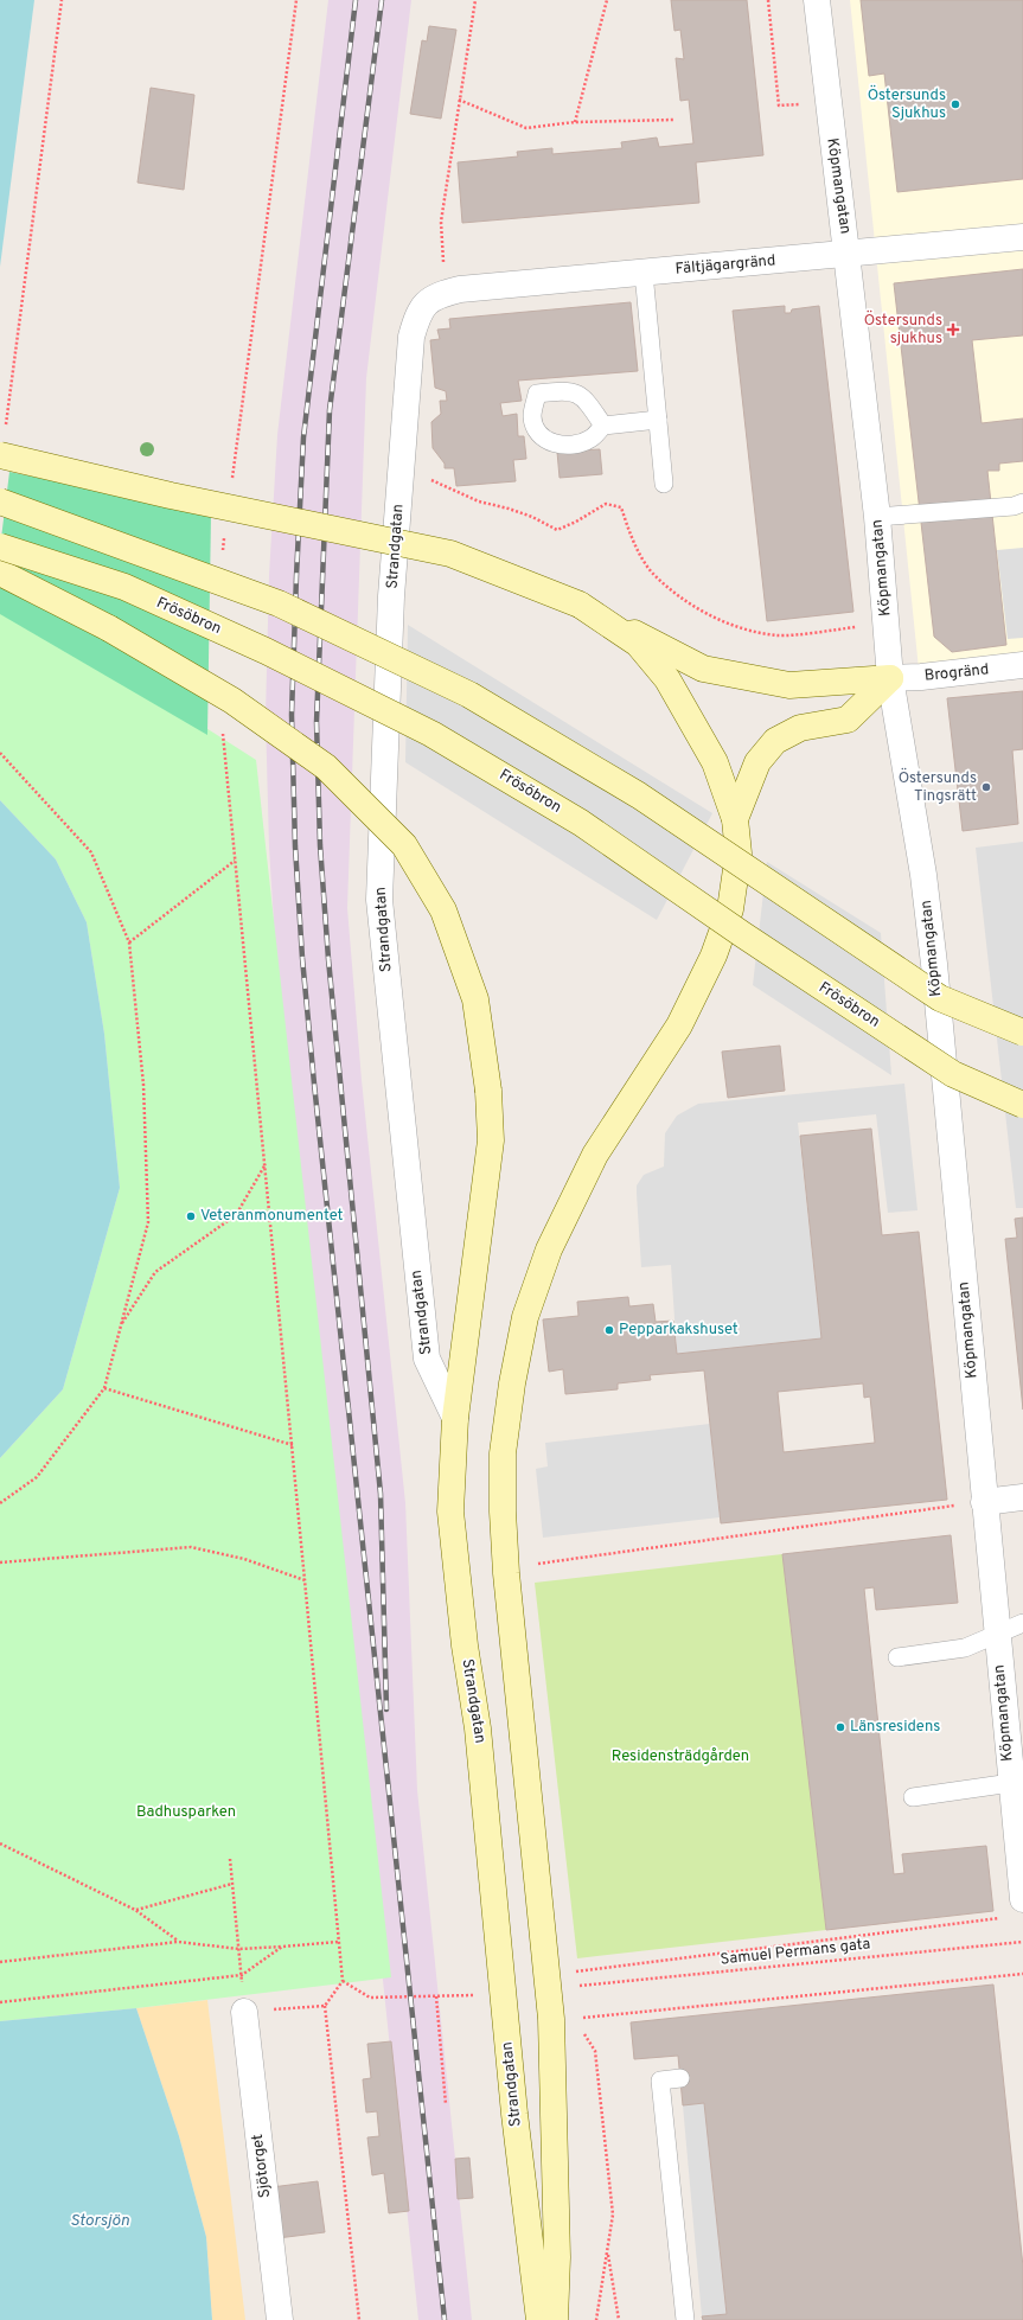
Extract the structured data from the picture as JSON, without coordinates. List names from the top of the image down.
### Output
{
  "streets": {
    "main road": ["Strandgatan", "Frösöbron"],
    "street": [
      "Köpmangatan",
      "Fältjägargränd",
      "Brogränd",
      "Sjötorget"
    ],
    "path": ["Samuel Permans gata"]
  },
  "crossings": [
    ["Köpmangatan", "Fältjägargränd"],
    ["Köpmangatan", "Brogränd"],
    ["Fältjägargränd", "Strandgatan"]
  ],
  "water": ["Storsjön"],
  "parks": ["Residensträdgården", "Badhusparken"],
  "places": {
    "other": [
      "Östersunds Sjukhus",
      "Östersunds Tingsrätt",
      "Veteranmonumentet",
      "Pepparkakshuset",
      "Länsresidens"
    ],
    "health": ["Östersunds sjukhus"]
  }
}
